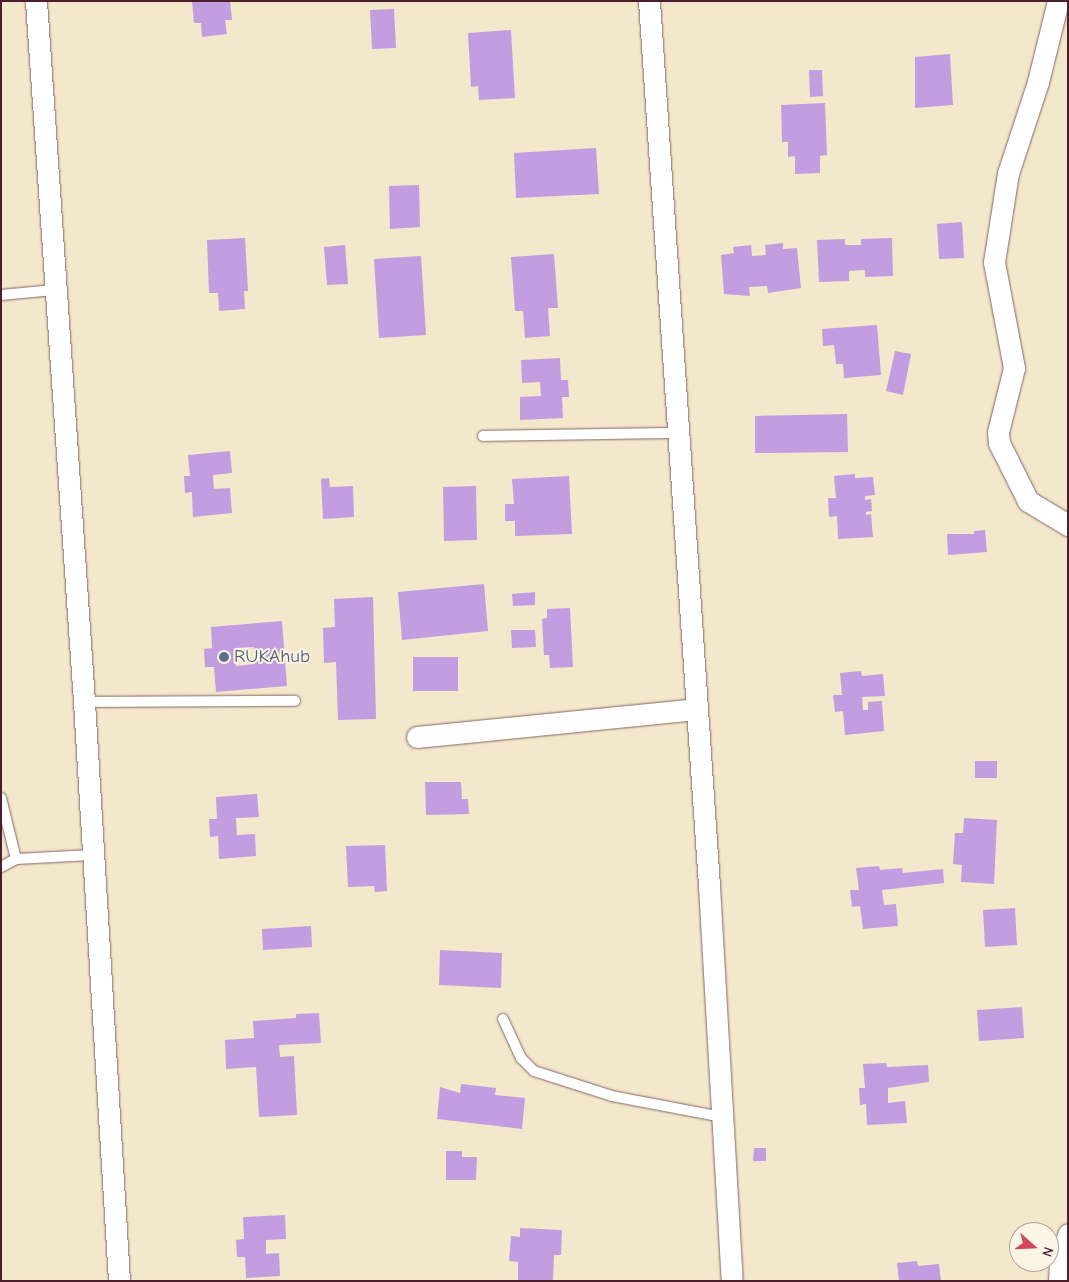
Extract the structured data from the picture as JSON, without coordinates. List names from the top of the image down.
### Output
{
  "places": ["RUKAhub"],
  "north": "right"
}
